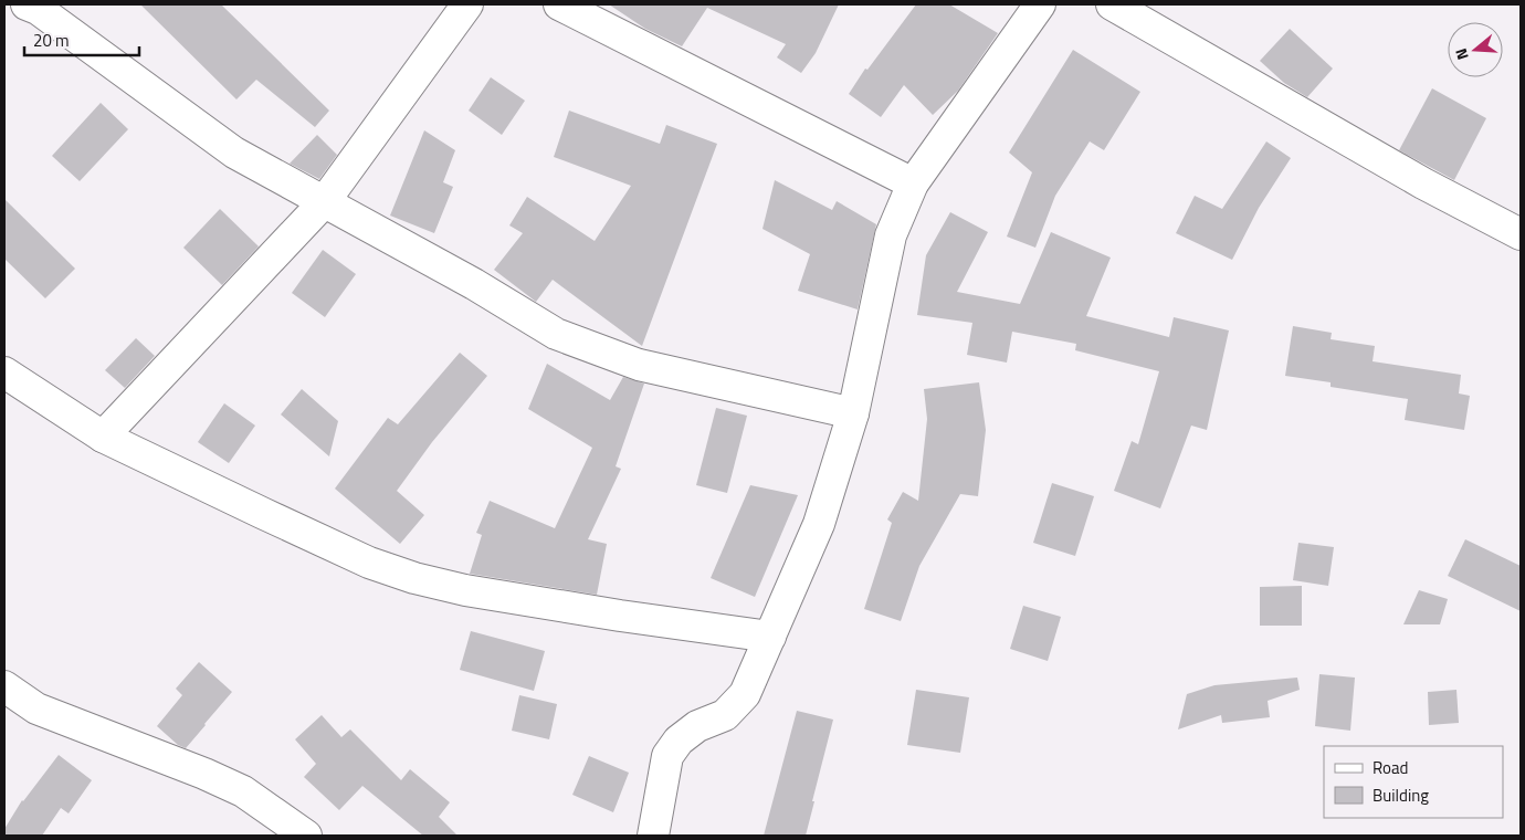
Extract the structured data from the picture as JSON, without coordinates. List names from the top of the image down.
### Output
{
  "legend": ["Road", "Building"],
  "scale_bar": "20 m",
  "north": "left"
}
